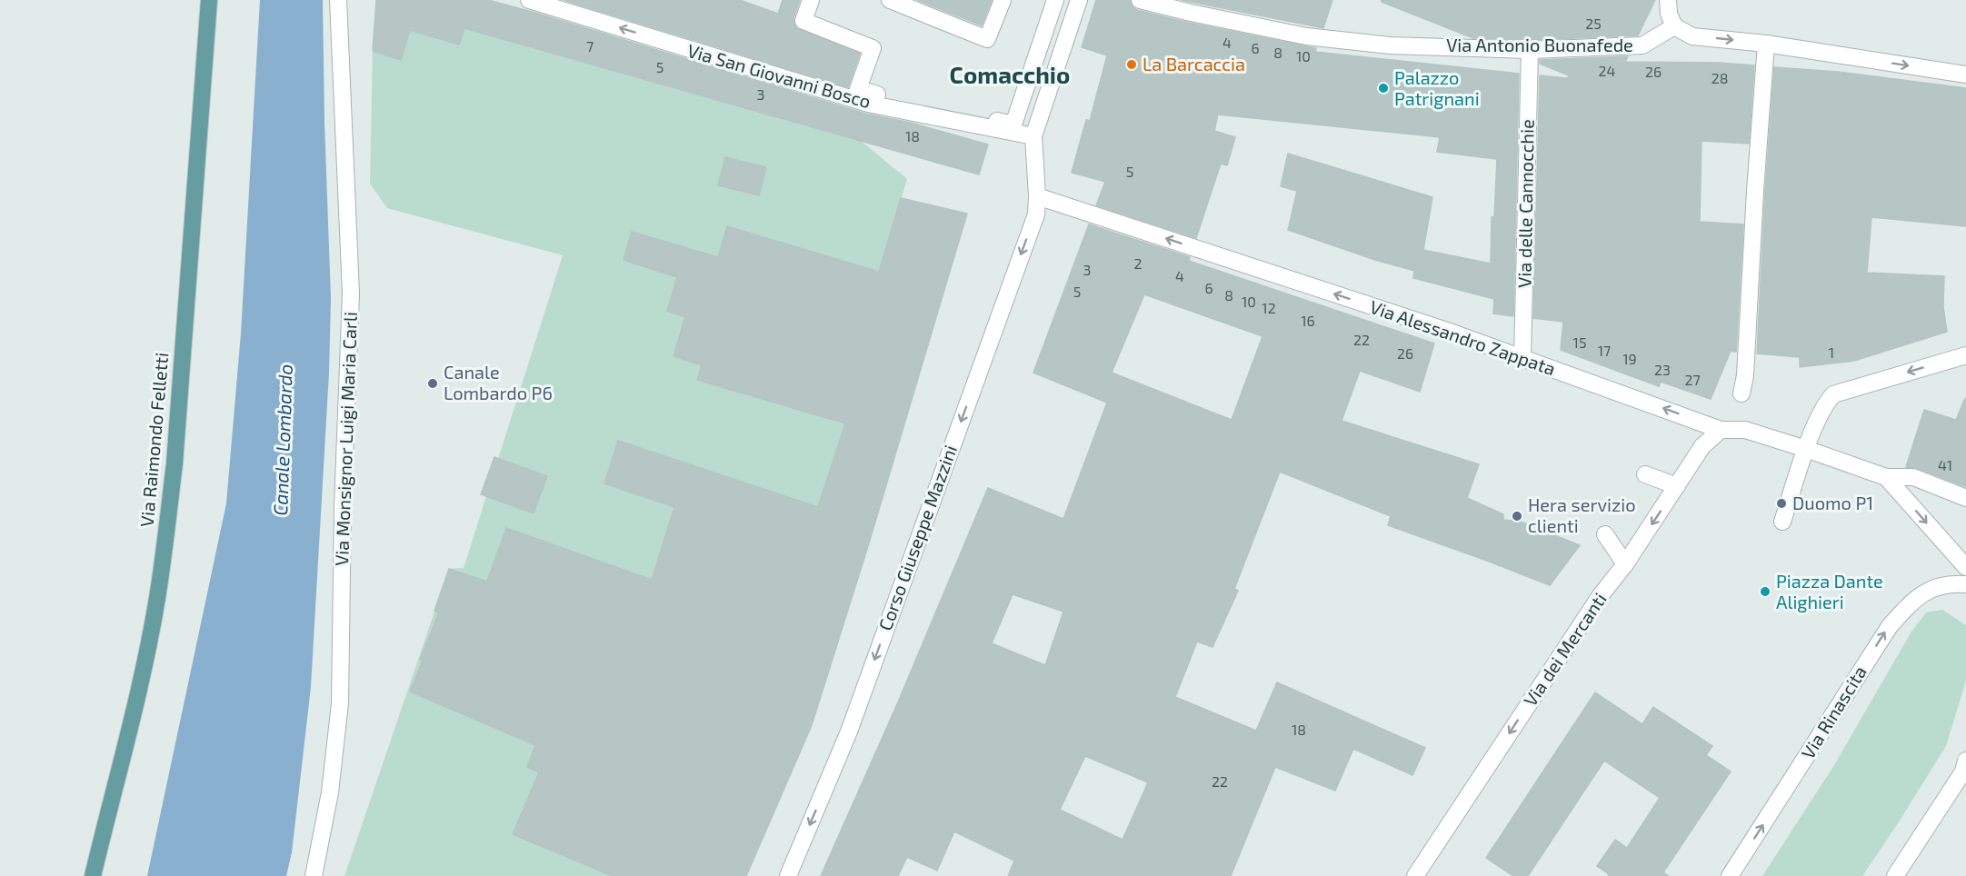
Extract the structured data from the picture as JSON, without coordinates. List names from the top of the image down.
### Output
{
  "streets": {
    "main road": ["Via Raimondo Felletti"],
    "street": [
      "Via Antonio Buonafede",
      "Via San Giovanni Bosco",
      "Via delle Cannocchie",
      "Via Alessandro Zappata",
      "Via Monsignor Luigi Maria Carli",
      "Corso Giuseppe Mazzini",
      "Via dei Mercanti",
      "Via Rinascita"
    ]
  },
  "crossings": [
    ["Via Antonio Buonafede", "Via delle Cannocchie"],
    ["Via San Giovanni Bosco", "Corso Giuseppe Mazzini"],
    ["Via delle Cannocchie", "Via Alessandro Zappata"],
    ["Via Alessandro Zappata", "Corso Giuseppe Mazzini"],
    ["Via Alessandro Zappata", "Via dei Mercanti"]
  ],
  "one_way": ["Via San Giovanni Bosco", "Corso Giuseppe Mazzini", "Via dei Mercanti"],
  "districts": ["Comacchio"],
  "water": ["Canale Lombardo"],
  "places": [
    "La Barcaccia",
    "Palazzo Patrignani",
    "Canale Lombardo P6",
    "Duomo P1",
    "Hera servizio clienti",
    "Piazza Dante Alighieri"
  ],
  "house_numbers": [
    "25",
    "4",
    "7",
    "6",
    "8",
    "10",
    "5",
    "24",
    "26",
    "28",
    "3",
    "18",
    "5",
    "2",
    "3",
    "4",
    "6",
    "5",
    "8",
    "10",
    "12",
    "16",
    "22",
    "15",
    "17",
    "1",
    "26",
    "19",
    "23",
    "27",
    "41",
    "18",
    "22"
  ]
}
